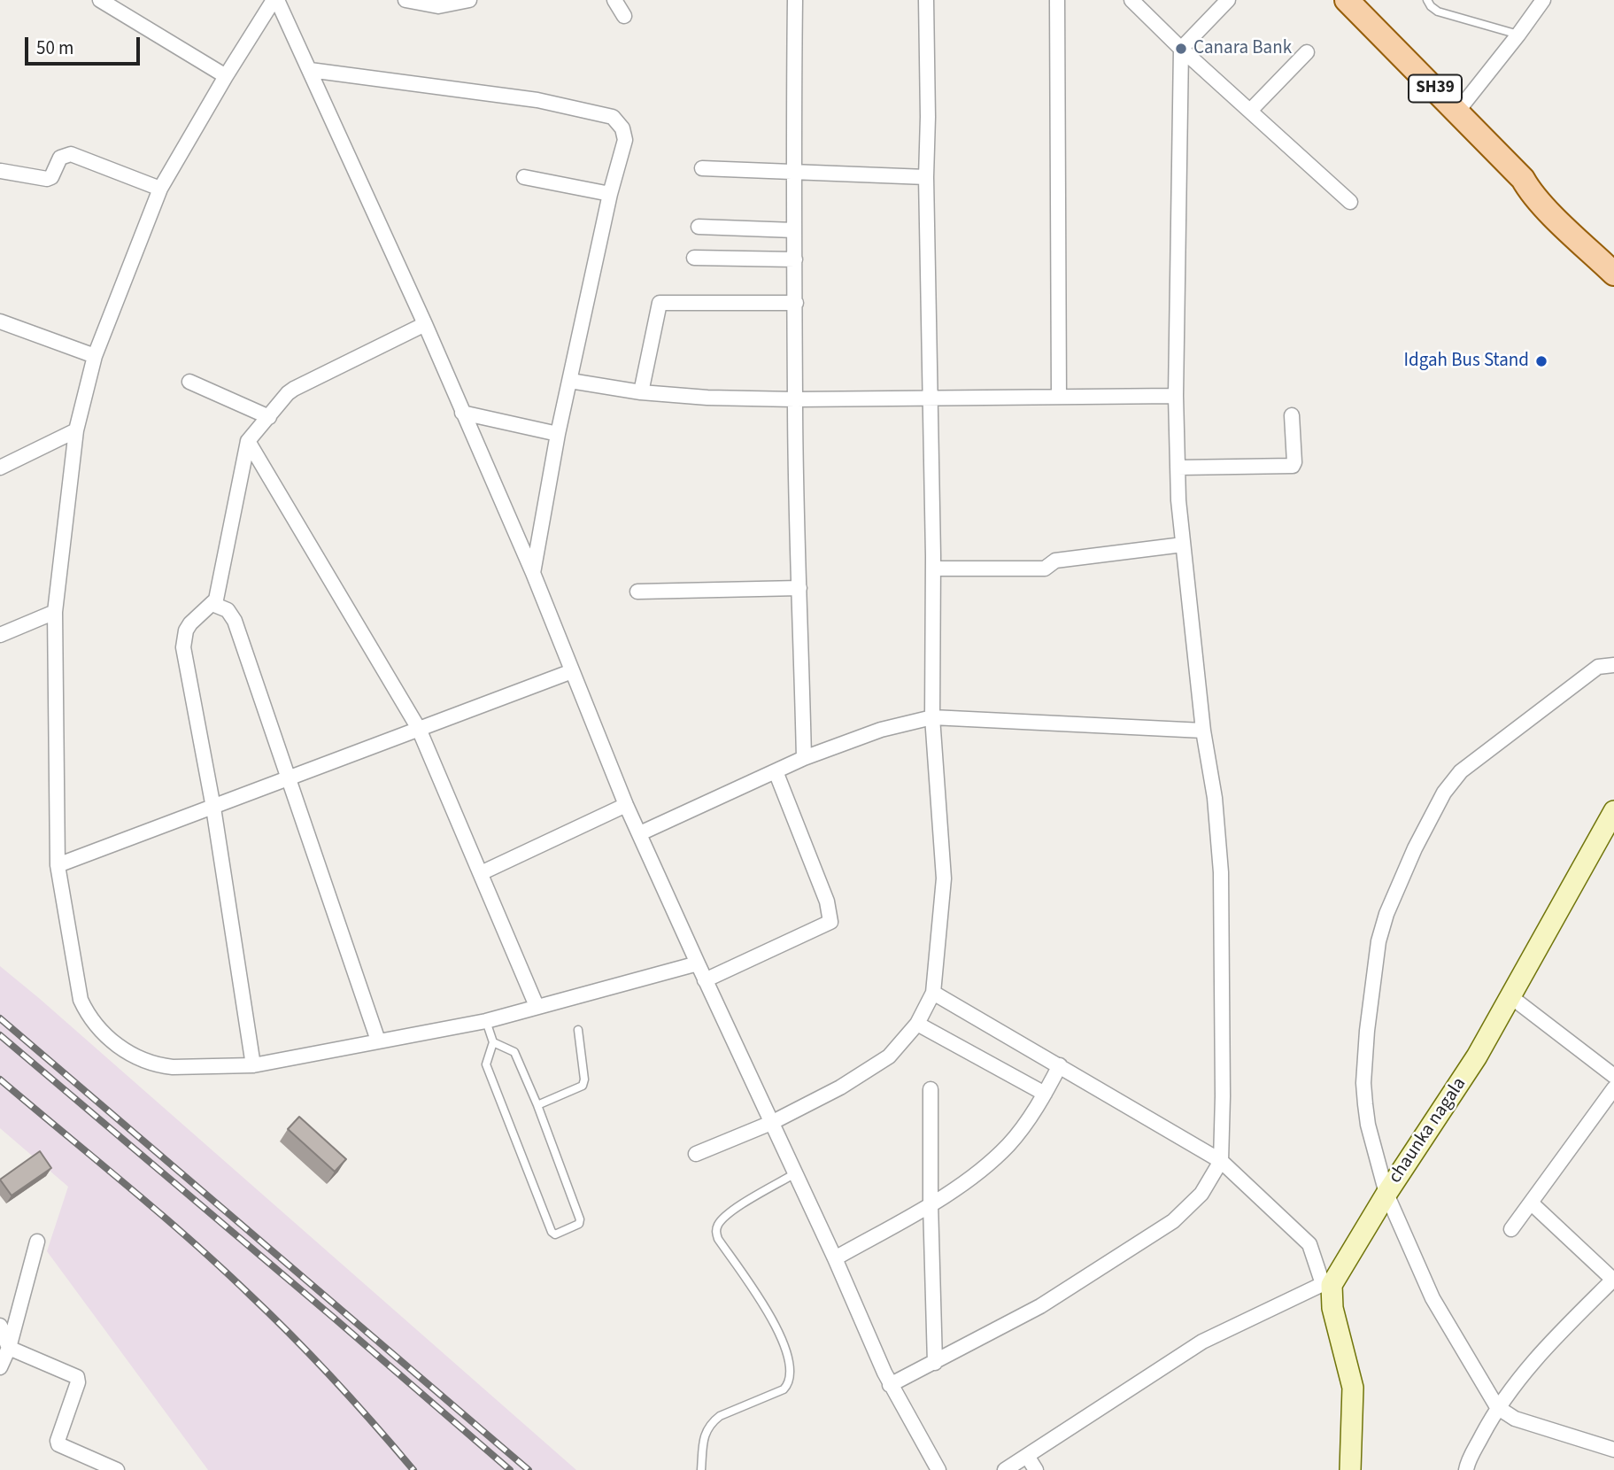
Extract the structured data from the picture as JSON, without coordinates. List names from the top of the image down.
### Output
{
  "streets": {
    "main road": ["SH39", "chaunka nagala"]
  },
  "places": ["Canara Bank", "Idgah Bus Stand"],
  "scale_bar": "50 m"
}
